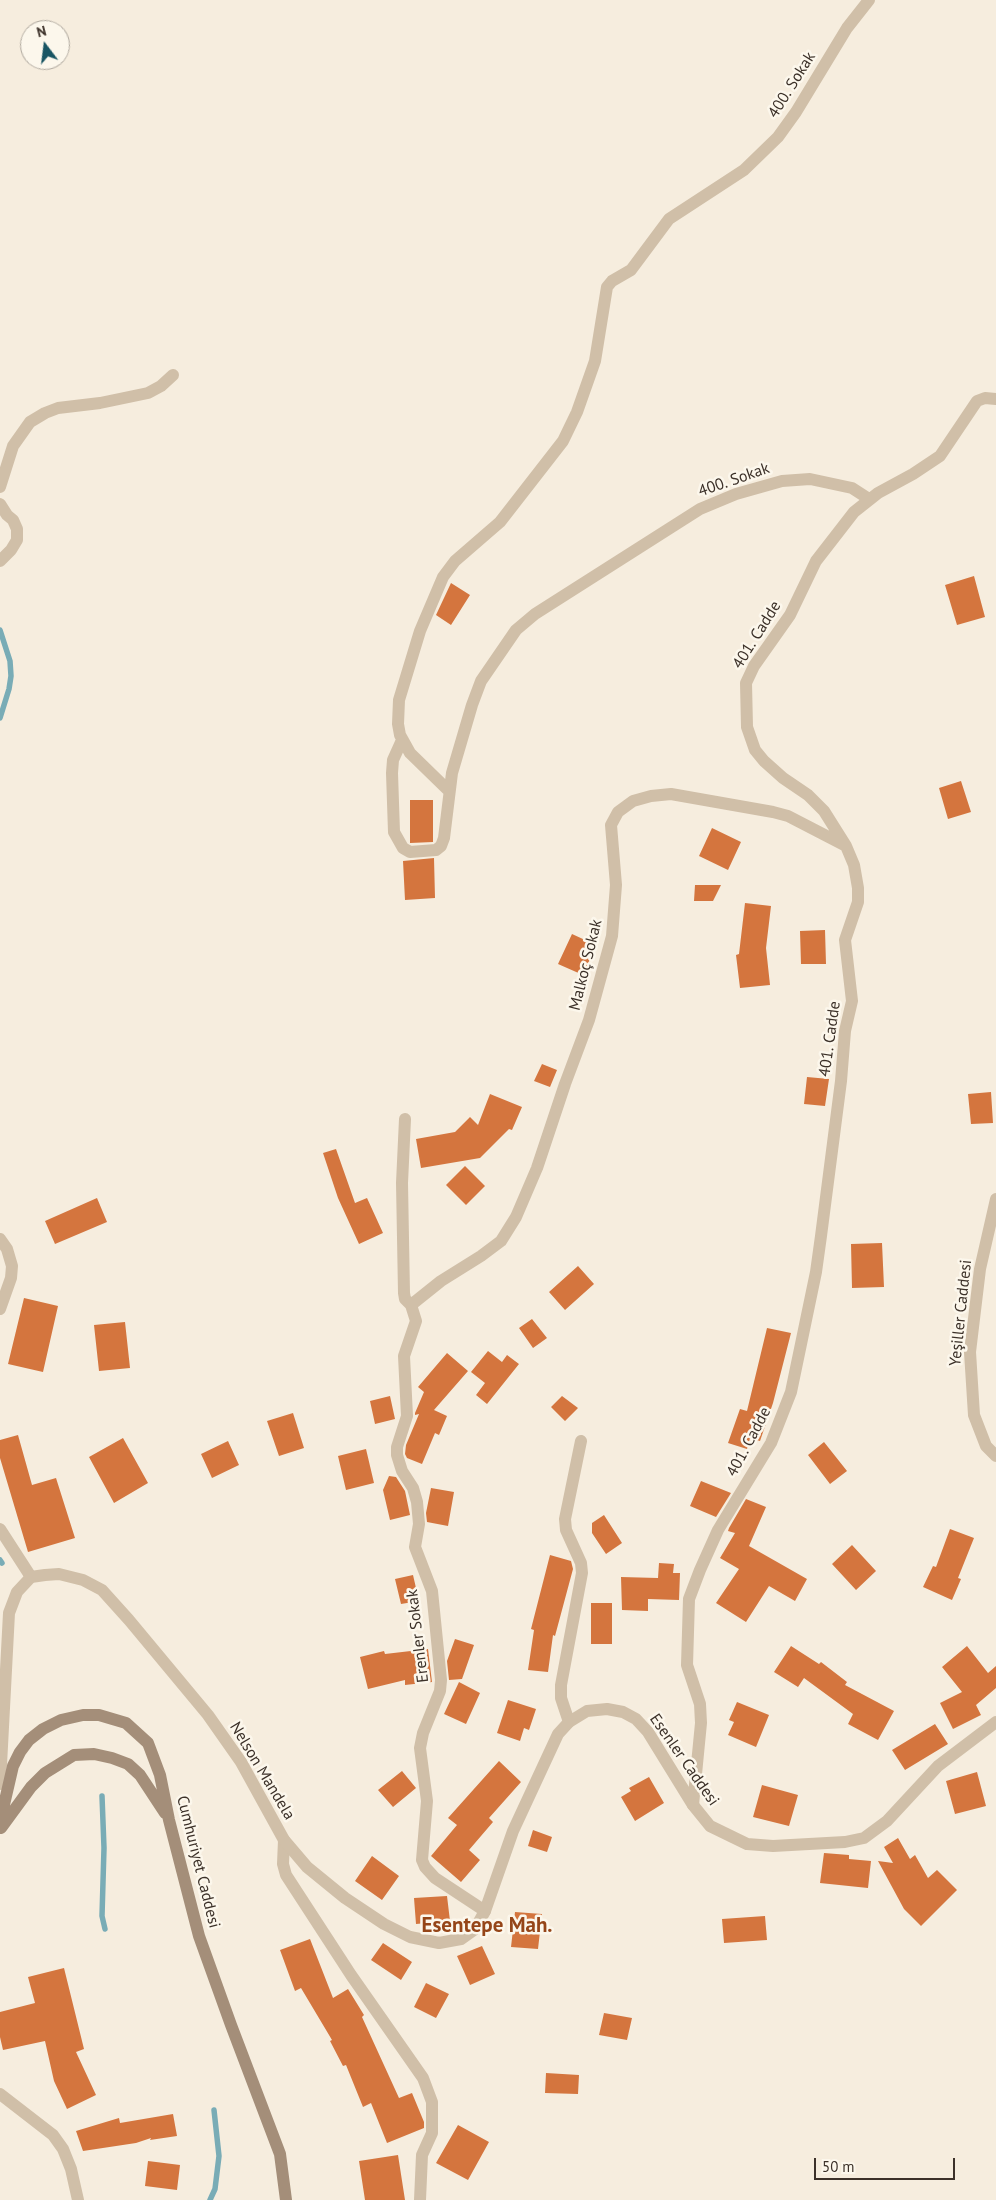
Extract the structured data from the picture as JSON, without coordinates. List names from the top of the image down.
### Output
{
  "streets": {
    "main road": ["Cumhuriyet Caddesi"],
    "street": [
      "400. Sokak",
      "401. Cadde",
      "Malkoç Sokak",
      "Yeşiller Caddesi",
      "Erenler Sokak",
      "Esenler Caddesi",
      "Nelson Mandela"
    ]
  },
  "crossings": [
    ["400. Sokak", "401. Cadde"],
    ["401. Cadde", "Malkoç Sokak"],
    ["401. Cadde", "Esenler Caddesi"],
    ["Malkoç Sokak", "Erenler Sokak"],
    ["Erenler Sokak", "Nelson Mandela"],
    ["Esenler Caddesi", "Nelson Mandela"]
  ],
  "districts": ["Esentepe Mah."],
  "scale_bar": "50 m",
  "north": "top"
}
